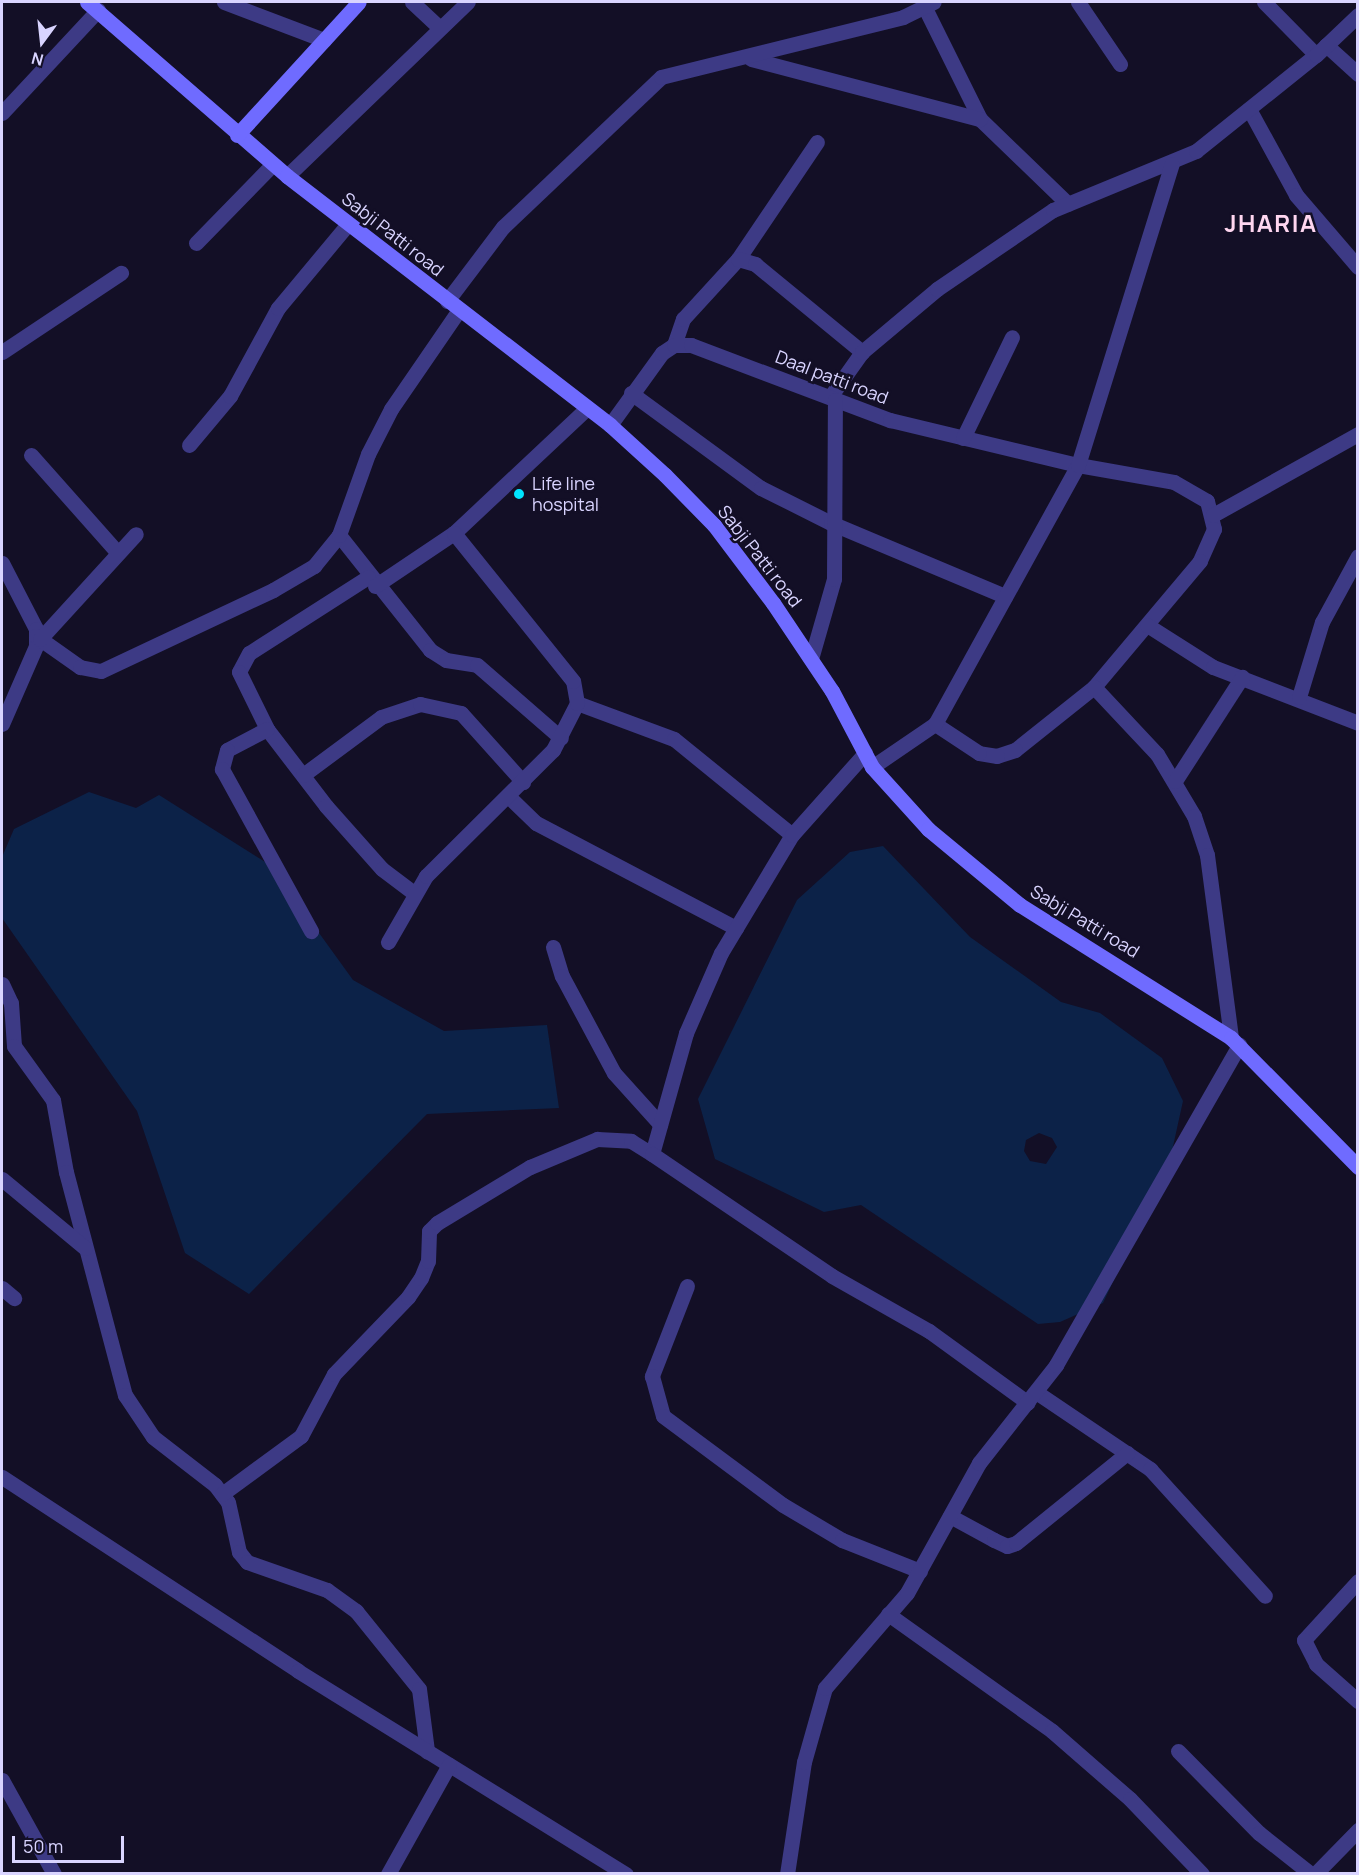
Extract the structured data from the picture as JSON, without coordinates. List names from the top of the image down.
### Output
{
  "streets": {
    "main road": ["Sabji Patti road"],
    "street": ["Daal patti road"]
  },
  "districts": ["JHARIA"],
  "places": ["Life line hospital"],
  "scale_bar": "50 m",
  "north": "bottom"
}
